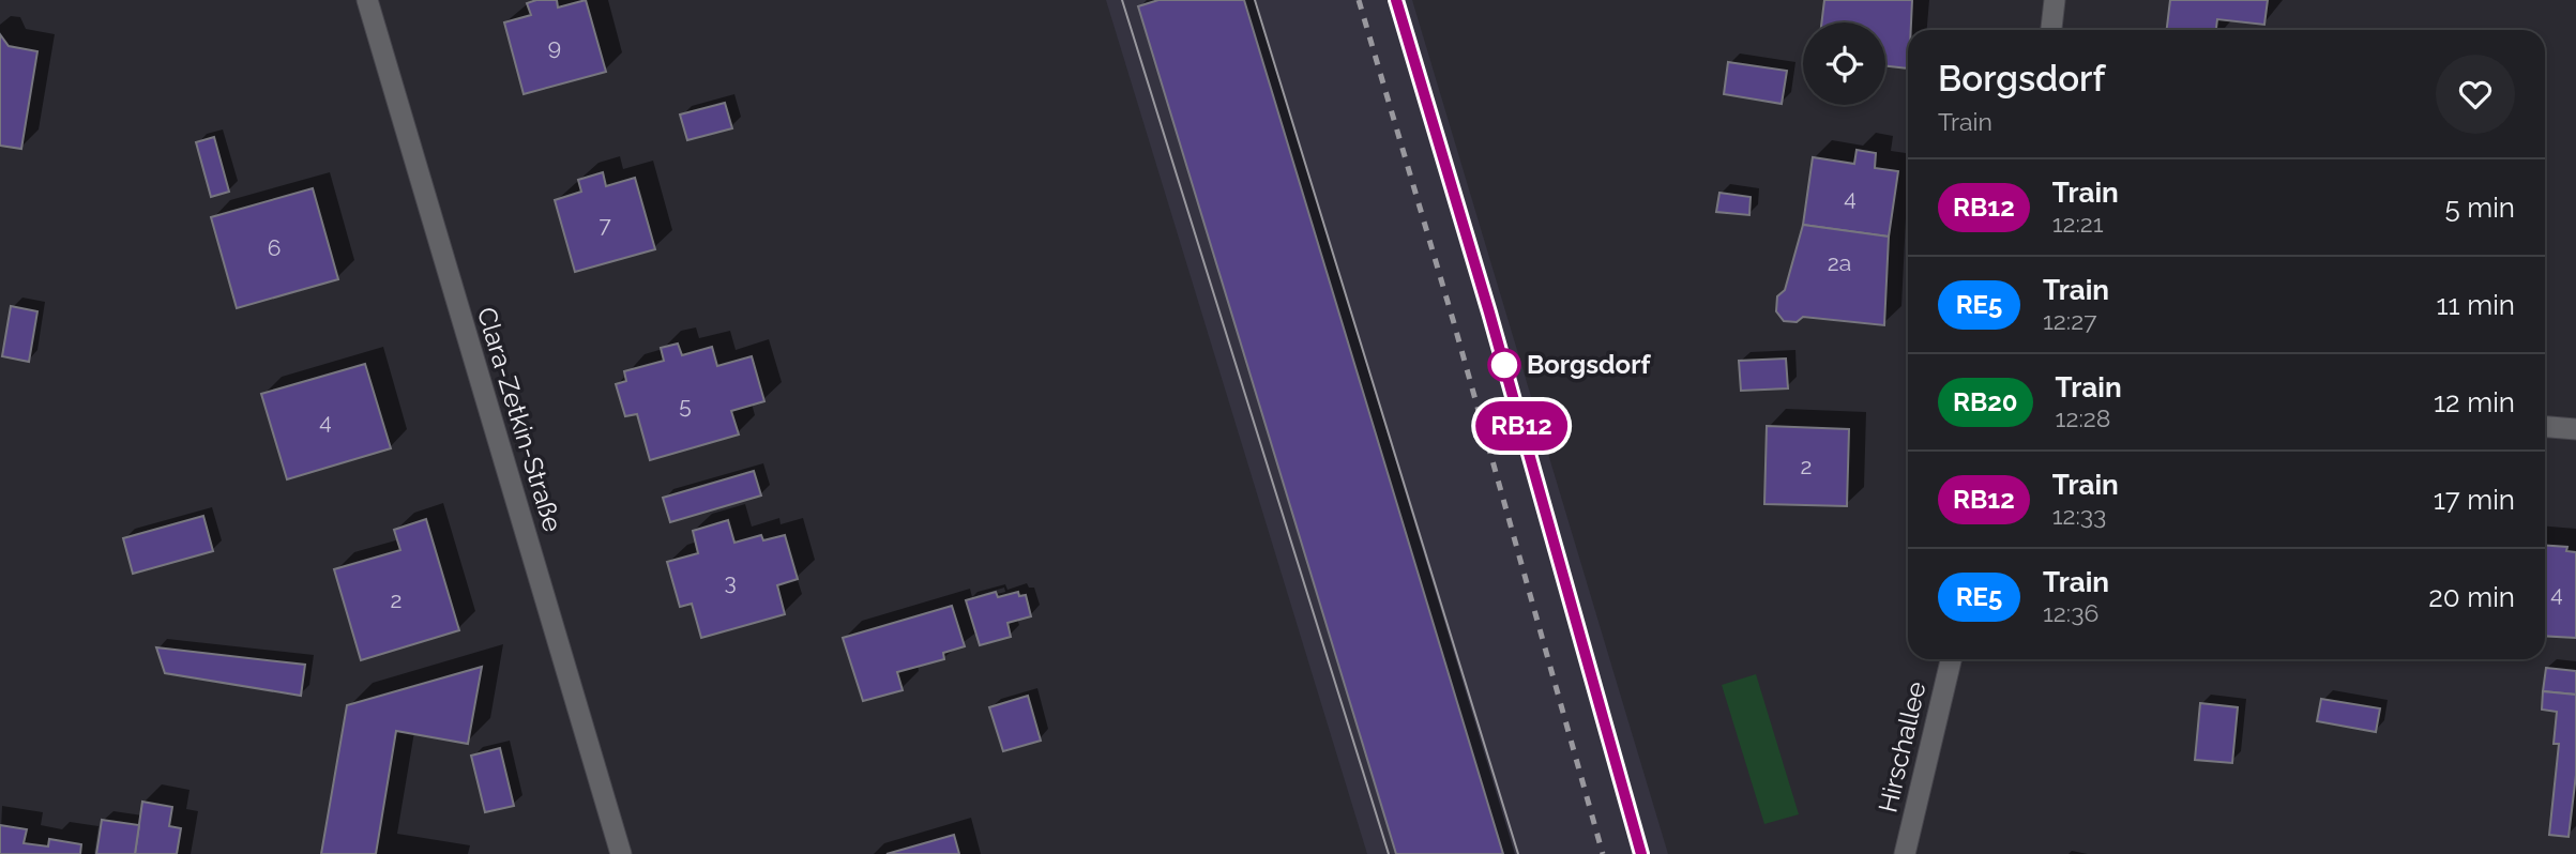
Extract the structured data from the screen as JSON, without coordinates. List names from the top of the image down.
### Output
{
  "streets": {
    "street": ["Clara-Zetkin-Straße", "Hirschallee"]
  },
  "places": ["Borgsdorf"],
  "house_numbers": [
    "9",
    "4",
    "7",
    "6",
    "2a",
    "5",
    "4",
    "2",
    "3",
    "4",
    "2"
  ],
  "page": {
    "on_map": "RB12",
    "heading": ["Borgsdorf", "Train"],
    "list": [
      {
        "mark": "RB12",
        "name": "Train",
        "note": "12:21",
        "value": "5 min"
      },
      {
        "mark": "RE5",
        "name": "Train",
        "note": "12:27",
        "value": "11 min"
      },
      {
        "mark": "RB20",
        "name": "Train",
        "note": "12:28",
        "value": "12 min"
      },
      {
        "mark": "RB12",
        "name": "Train",
        "note": "12:33",
        "value": "17 min"
      },
      {
        "mark": "RE5",
        "name": "Train",
        "note": "12:36",
        "value": "20 min"
      }
    ]
  }
}
